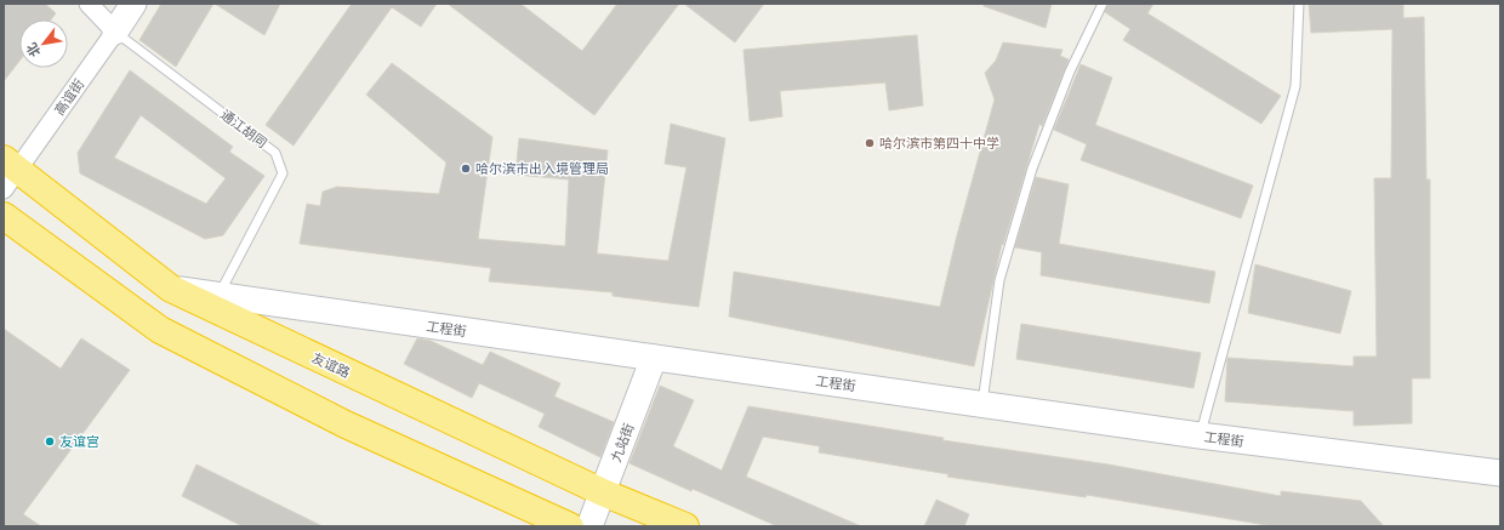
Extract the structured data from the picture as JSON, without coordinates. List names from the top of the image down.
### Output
{
  "streets": {
    "highway": ["友谊路"],
    "street": [
      "高谊街",
      "通江胡同",
      "工程街",
      "九站街"
    ]
  },
  "crossings": [
    ["高谊街", "通江胡同"],
    ["高谊街", "友谊路"],
    ["通江胡同", "工程街"],
    ["工程街", "友谊路"],
    ["工程街", "九站街"],
    ["友谊路", "九站街"]
  ],
  "places": ["哈尔滨市第四十中学", "哈尔滨市出入境管理局", "友谊宫"],
  "north": "bottom left"
}
